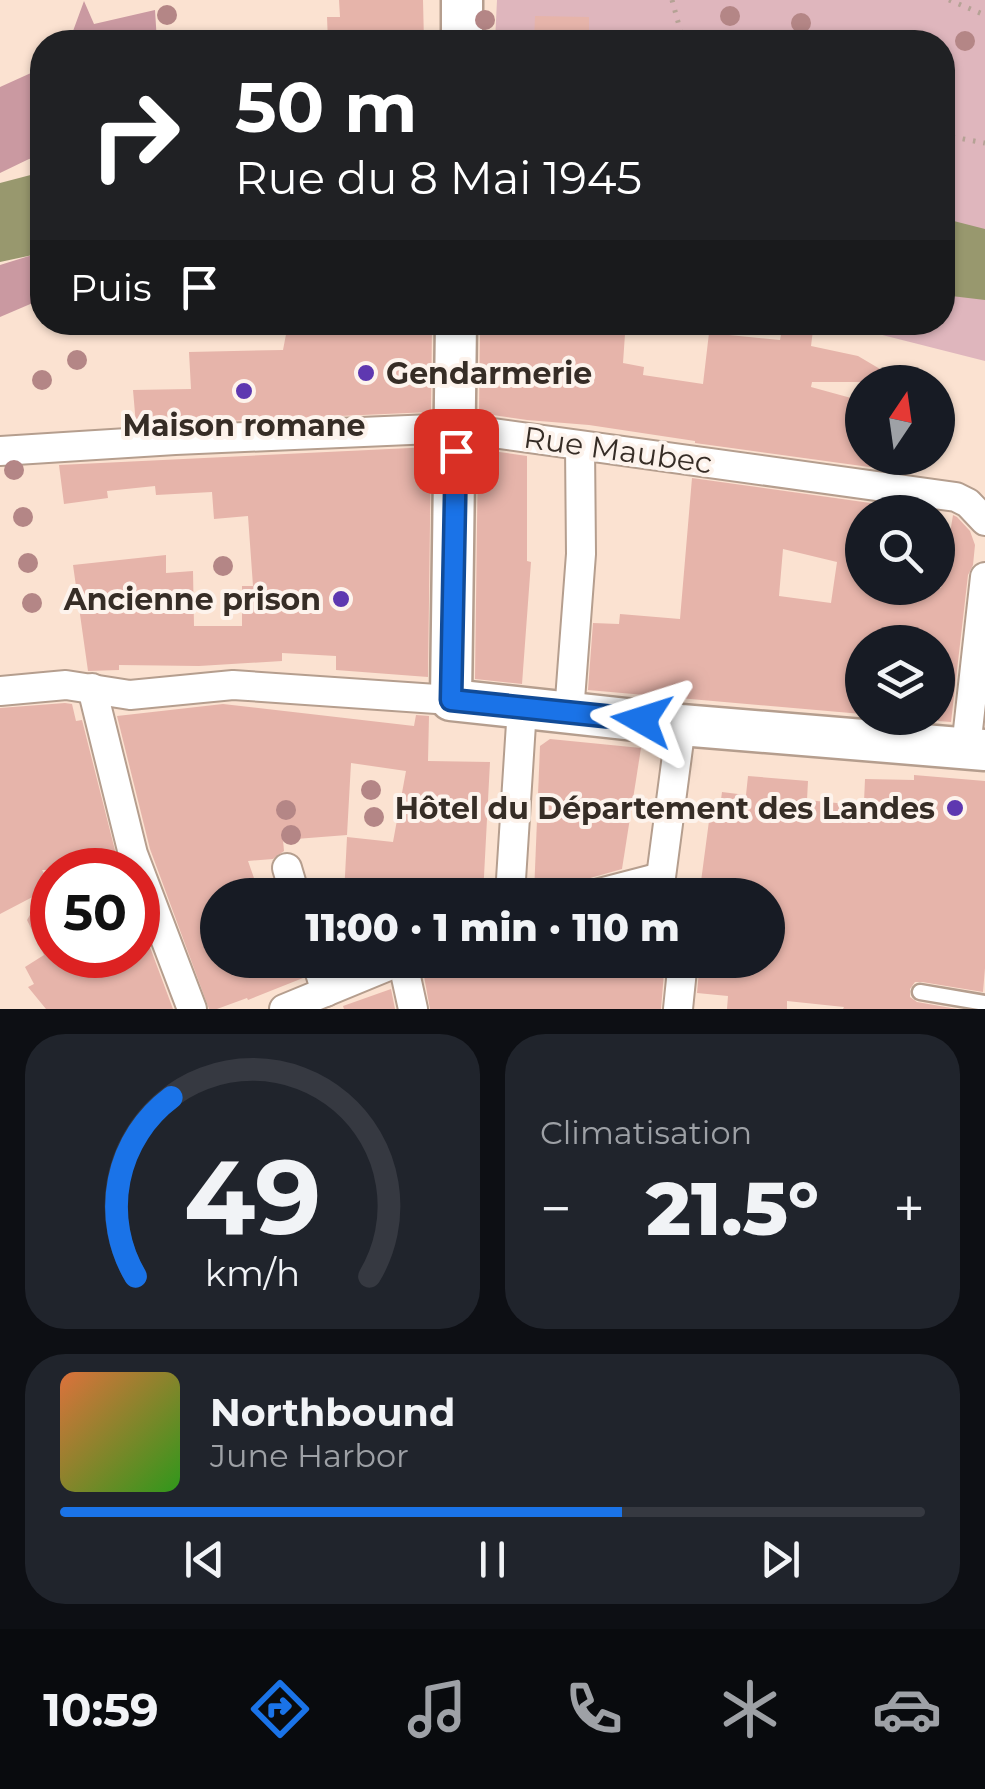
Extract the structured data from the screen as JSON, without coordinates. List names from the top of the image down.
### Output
{
  "streets": {
    "street": ["Rue Maubec"]
  },
  "places": [
    "Gendarmerie",
    "Maison romane",
    "Ancienne prison",
    "Hôtel du Département des Landes"
  ],
  "north": "top",
  "page": {
    "turn": ["50 m", "Rue du 8 Mai 1945"],
    "then": "Puis",
    "limit": "50",
    "trip": "11:00 · 1 min · 110 m",
    "tile": "Climatisation",
    "heat": ["−", "21.5°", "+"],
    "song": ["Northbound", "June Harbor"],
    "tabs": "10:59",
    "gauge": ["49", "km/h"]
  }
}
